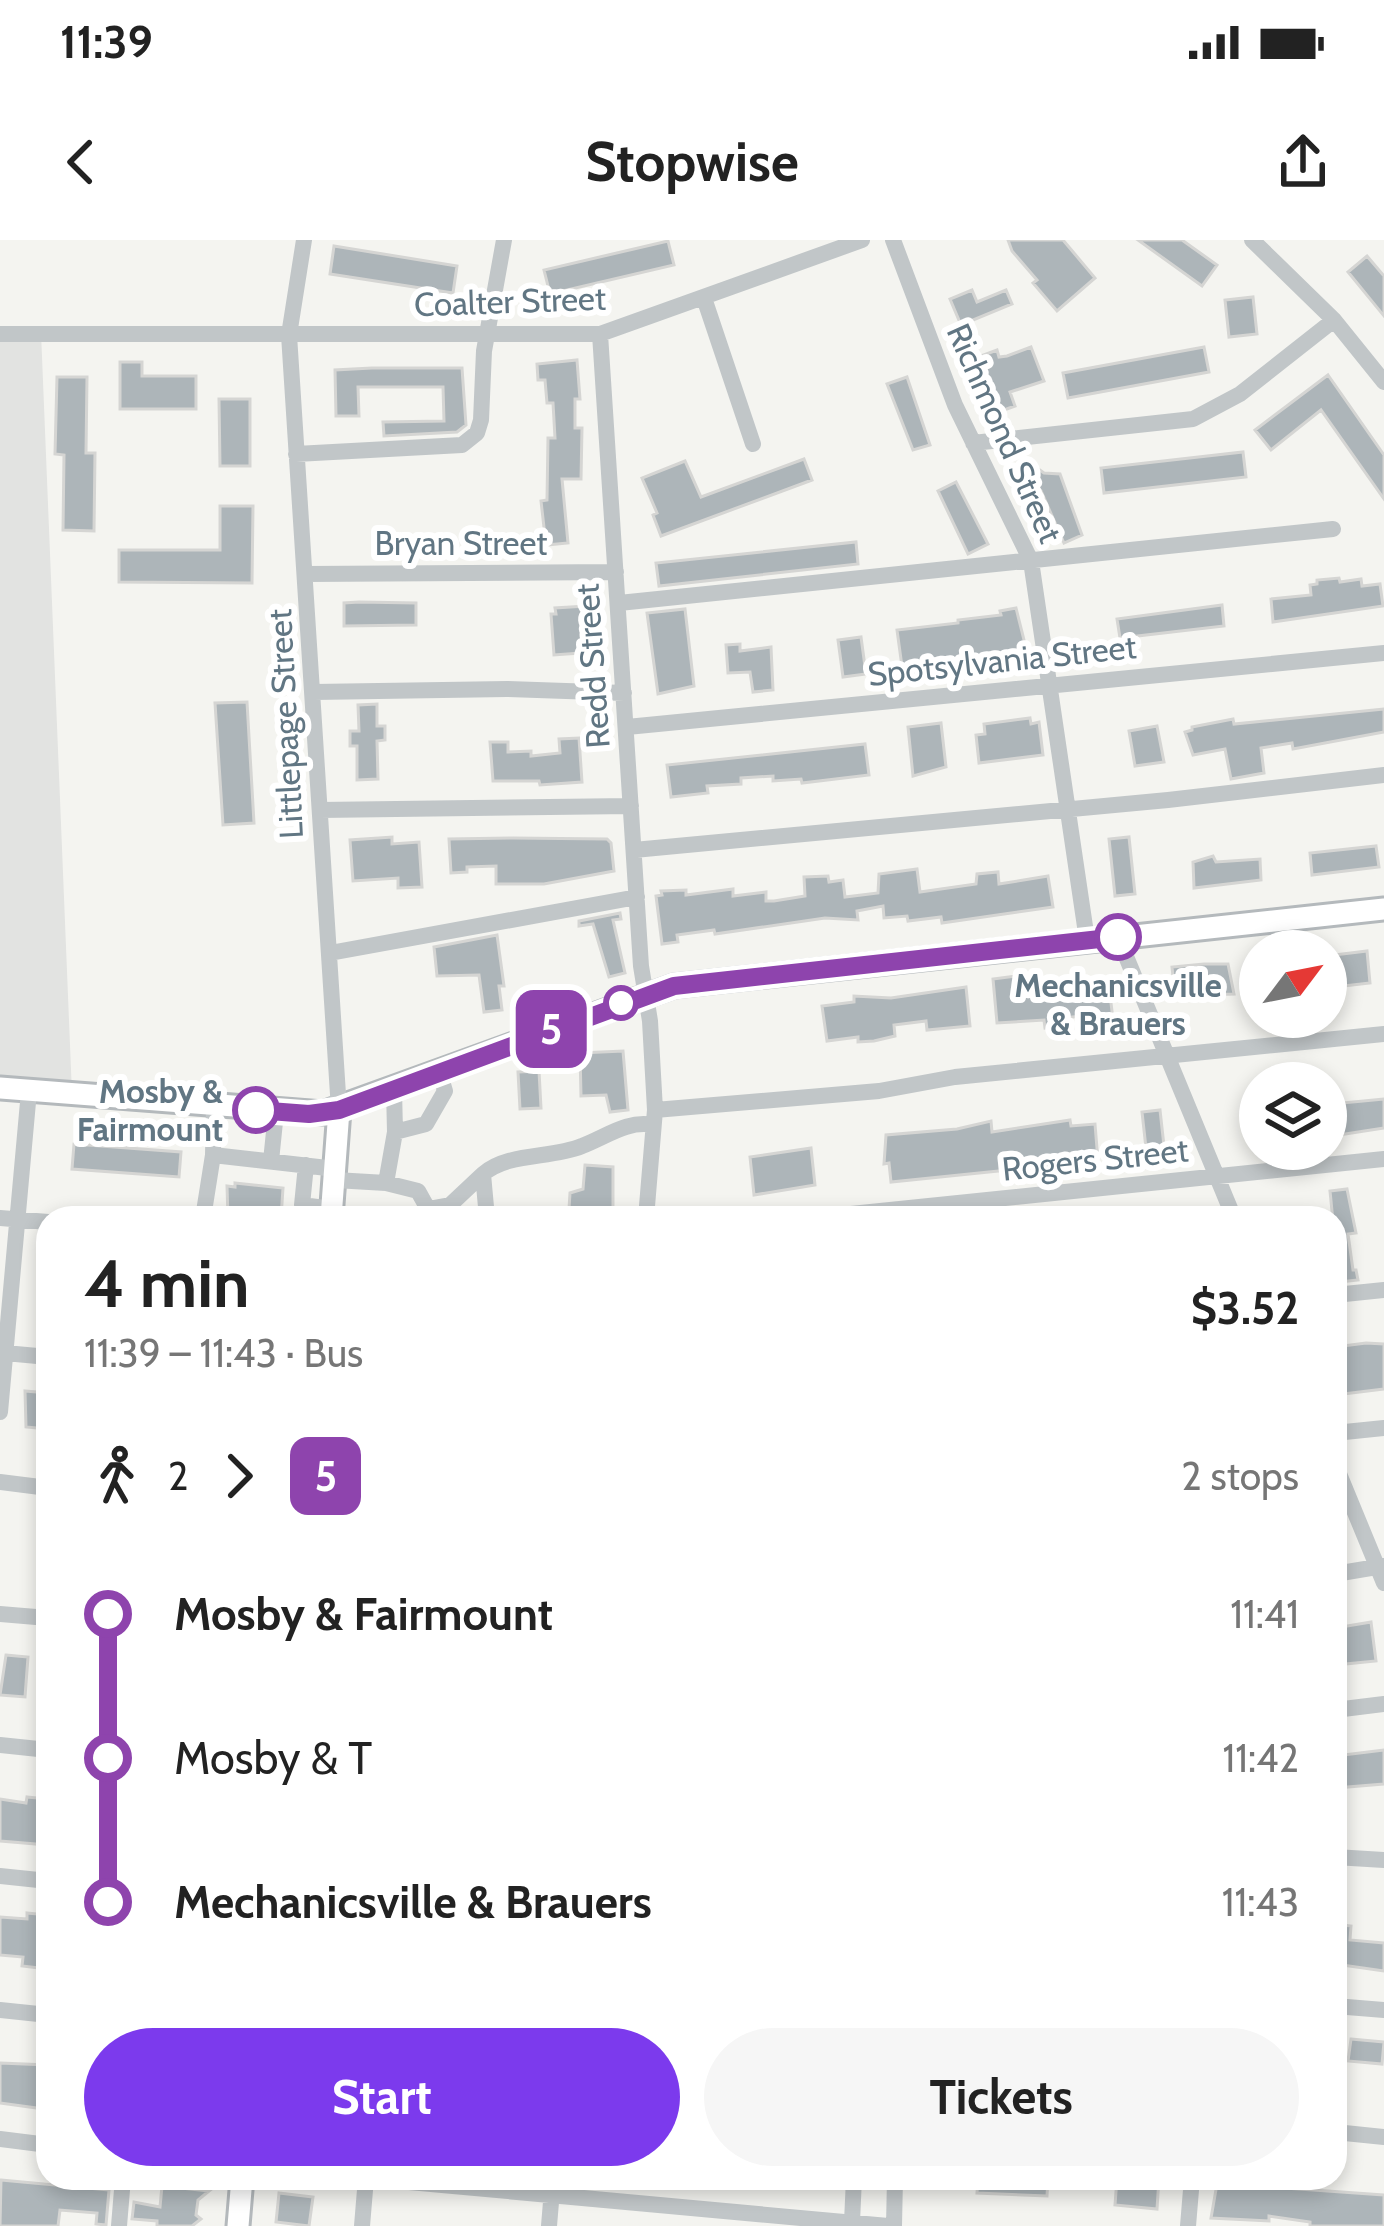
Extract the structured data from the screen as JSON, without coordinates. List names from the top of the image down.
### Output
{
  "streets": {
    "street": [
      "Coalter Street",
      "Richmond Street",
      "Bryan Street",
      "Spotsylvania Street",
      "Redd Street",
      "Littlepage Street",
      "Rogers Street"
    ]
  },
  "crossings": [
    ["Coalter Street", "Redd Street"],
    ["Coalter Street", "Littlepage Street"],
    ["Richmond Street", "Spotsylvania Street"],
    ["Bryan Street", "Redd Street"],
    ["Bryan Street", "Littlepage Street"],
    ["Spotsylvania Street", "Redd Street"]
  ],
  "places": ["Mechanicsville & Brauers", "Mosby & Fairmount"],
  "lines": ["bus line 5"],
  "north": "top right",
  "page": {
    "status": "11:39",
    "header": "Stopwise",
    "on_map": "5",
    "heading": ["4 min", "11:39 – 11:43 · Bus", "$3.52"],
    "legs": ["2", "5", "2 stops"],
    "list": [
      {
        "name": "Mosby & Fairmount",
        "value": "11:41"
      },
      {
        "name": "Mosby & T",
        "value": "11:42"
      },
      {
        "name": "Mechanicsville & Brauers",
        "value": "11:43"
      }
    ],
    "buttons": ["Start", "Tickets"]
  }
}
